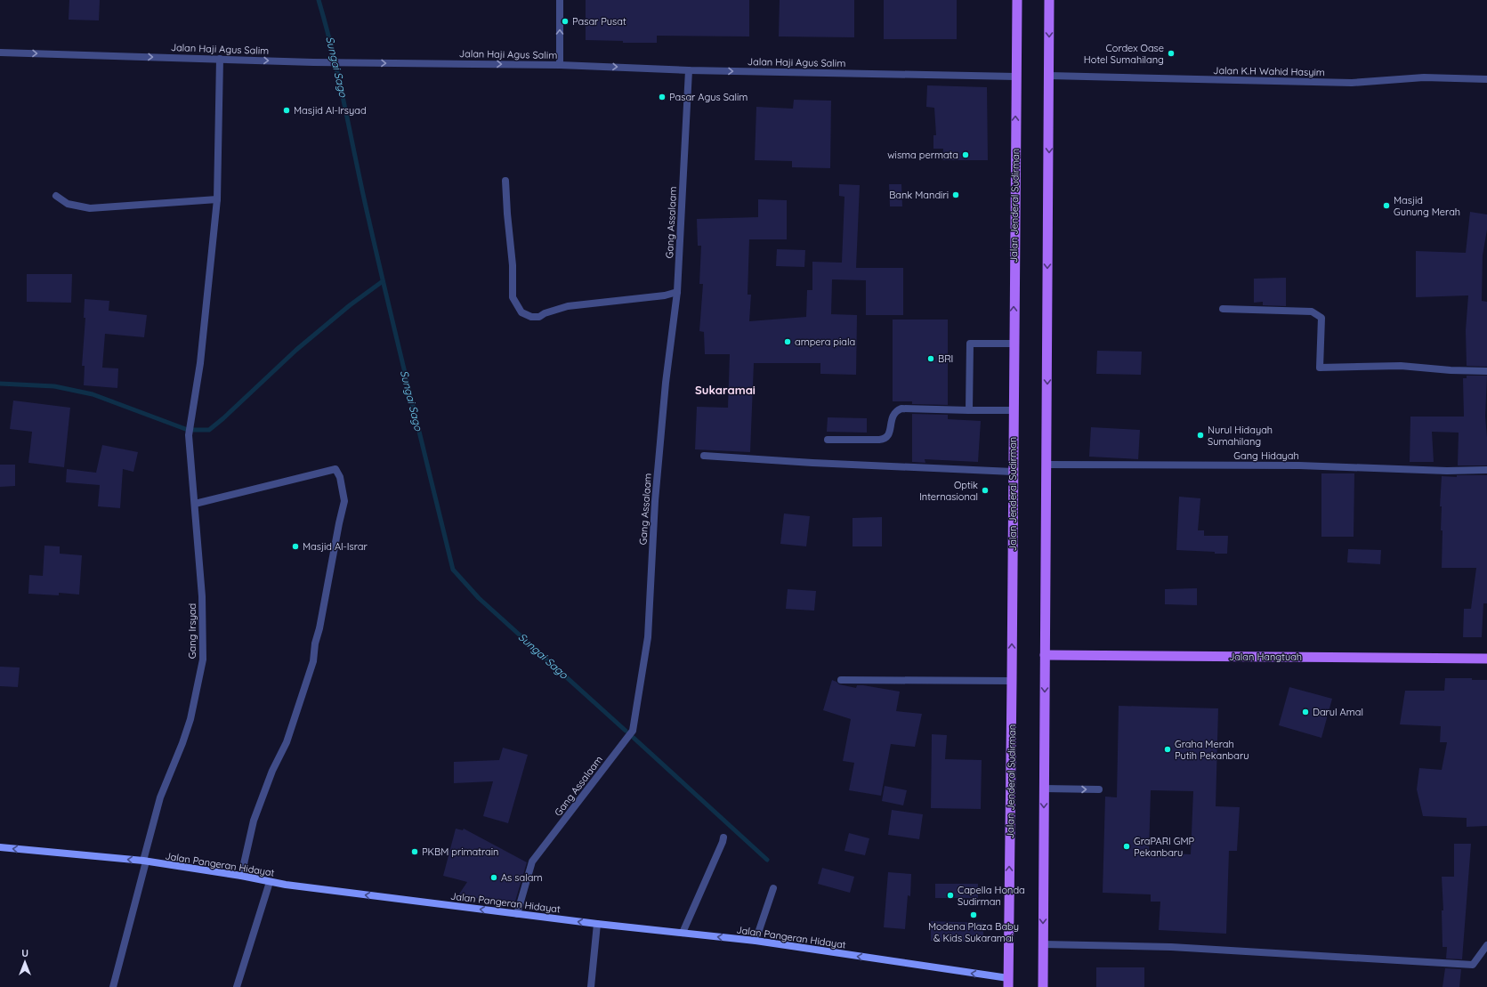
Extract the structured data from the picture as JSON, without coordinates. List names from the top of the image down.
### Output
{
  "streets": {
    "main road": ["Jalan Jenderal Sudirman", "Jalan Hangtuah", "Jalan Pangeran Hidayat"],
    "street": [
      "Jalan Haji Agus Salim",
      "Jalan K.H Wahid Hasyim",
      "Gang Assalaam",
      "Gang Hidayah",
      "Gang Irsyad"
    ]
  },
  "crossings": [
    ["Jalan Haji Agus Salim", "Jalan Jenderal Sudirman"],
    ["Jalan Haji Agus Salim", "Gang Assalaam"],
    ["Jalan Haji Agus Salim", "Gang Irsyad"],
    ["Jalan Jenderal Sudirman", "Jalan Pangeran Hidayat"],
    ["Gang Assalaam", "Jalan Pangeran Hidayat"],
    ["Gang Irsyad", "Jalan Pangeran Hidayat"]
  ],
  "one_way": ["Jalan Haji Agus Salim", "Jalan Pangeran Hidayat"],
  "districts": ["Sukaramai"],
  "water": ["Sungai Sago"],
  "places": [
    "Pasar Pusat",
    "Cordex Oase Hotel Sumahilang",
    "Pasar Agus Salim",
    "Masjid Al-Irsyad",
    "wisma permata",
    "Bank Mandiri",
    "Masjid Gunung Merah",
    "ampera piala",
    "BRI",
    "Nurul Hidayah Sumahilang",
    "Optik Internasional",
    "Masjid Al-Israr",
    "Darul Amal",
    "Graha Merah Putih Pekanbaru",
    "GraPARI GMP Pekanbaru",
    "PKBM primatrain",
    "As salam",
    "Capella Honda Sudirman",
    "Modena Plaza Baby & Kids Sukaramai"
  ],
  "north": "top"
}
